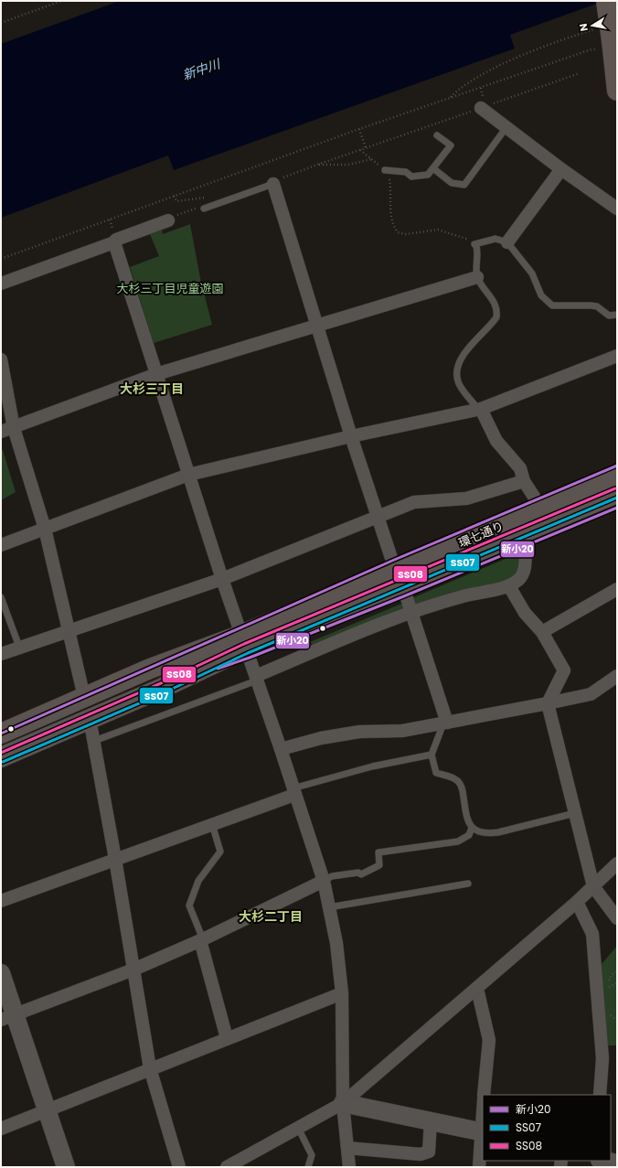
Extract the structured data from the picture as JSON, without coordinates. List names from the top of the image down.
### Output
{
  "streets": {
    "main road": ["環七通り"]
  },
  "districts": ["大杉三丁目", "大杉二丁目"],
  "water": ["新中川"],
  "parks": ["大杉三丁目児童遊園"],
  "lines": ["transit line 新小20", "transit line SS08", "transit line SS07"],
  "legend": ["新小20", "SS07", "SS08"],
  "north": "left"
}
